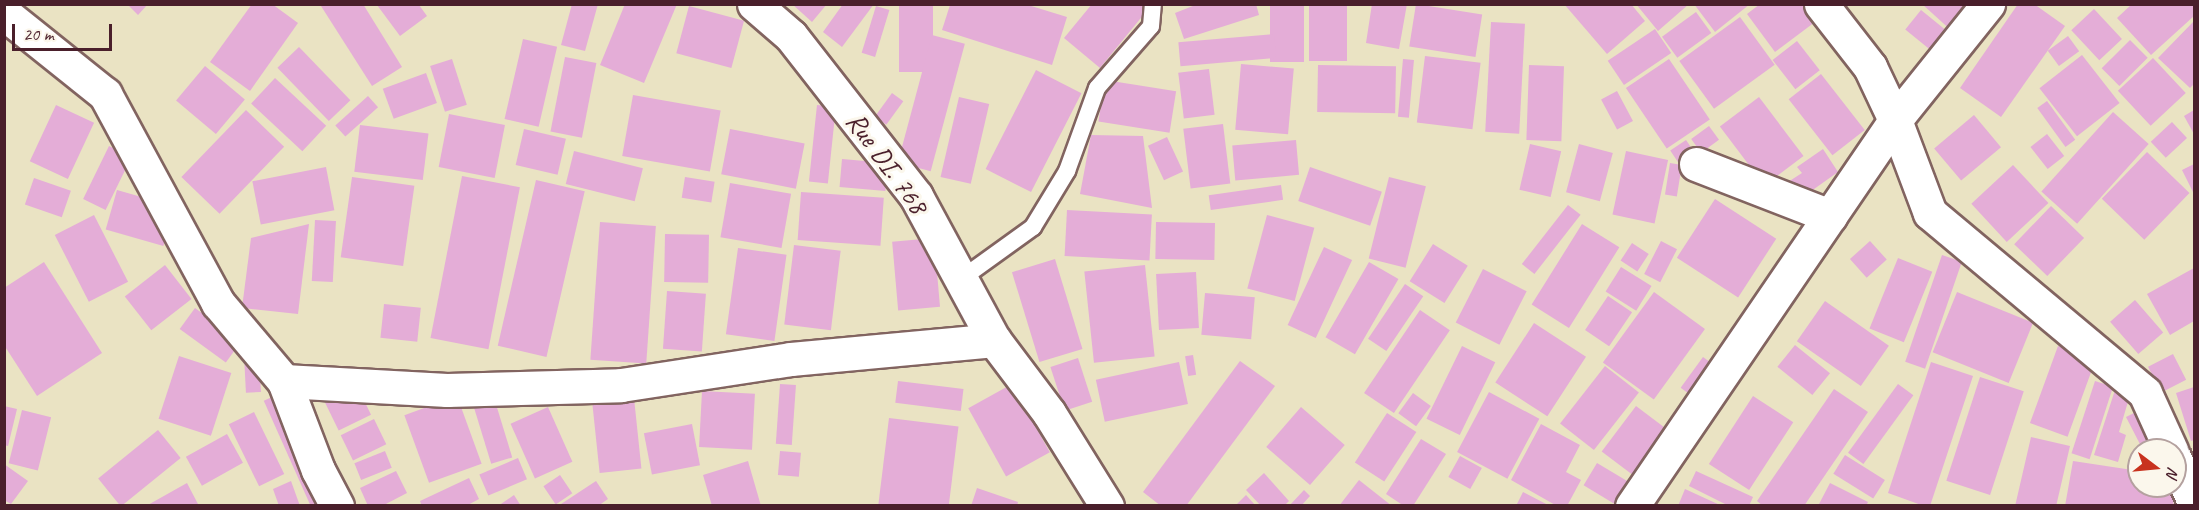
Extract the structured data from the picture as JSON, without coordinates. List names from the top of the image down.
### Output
{
  "streets": {
    "street": ["Rue DI. 768"]
  },
  "scale_bar": "20 m",
  "north": "right"
}
